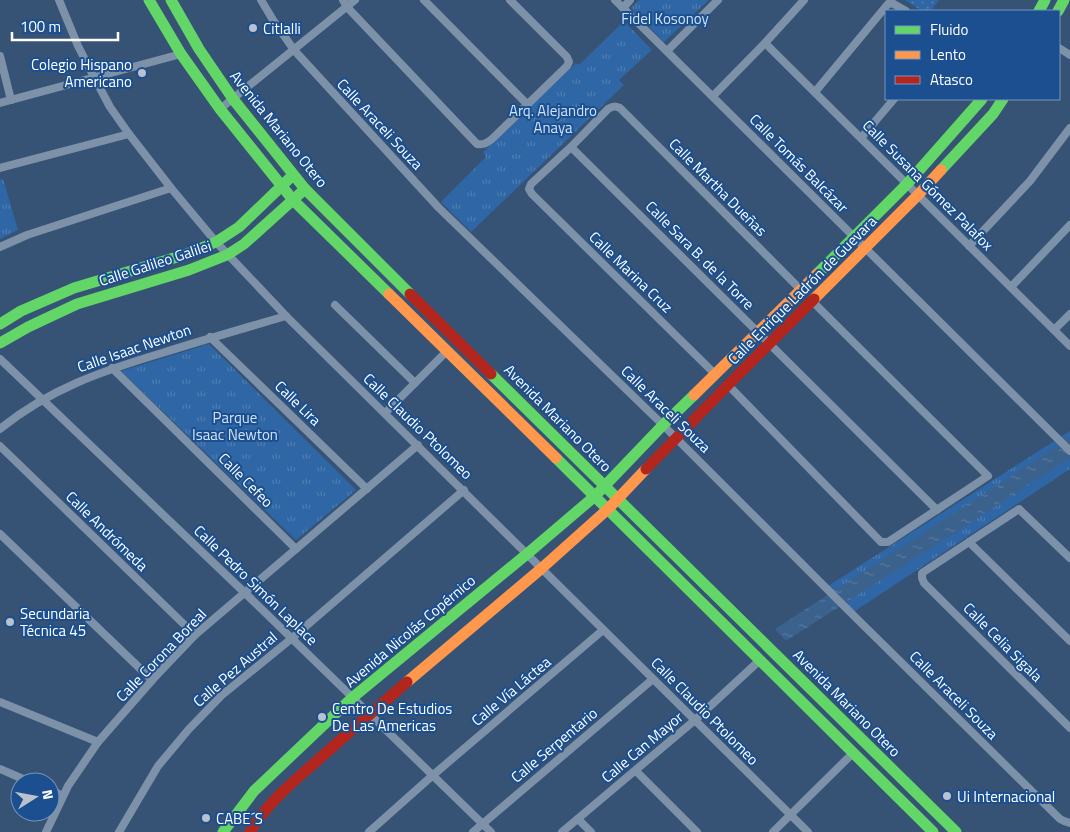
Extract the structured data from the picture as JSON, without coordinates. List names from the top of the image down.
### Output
{
  "streets": {
    "main road": [
      "Avenida Mariano Otero",
      "Calle Galileo Galilei",
      "Calle Enrique Ladrón de Guevara",
      "Avenida Nicolás Copérnico"
    ],
    "street": [
      "Calle Araceli Souza",
      "Calle Tomás Balcázar",
      "Calle Susana Gómez Palafox",
      "Calle Martha Dueñas",
      "Calle Sara B. de la Torre",
      "Calle Marina Cruz",
      "Calle Isaac Newton",
      "Calle Lira",
      "Calle Claudio Ptolomeo",
      "Calle Cefeo",
      "Calle Andrómeda",
      "Calle Pedro Simón Laplace",
      "Calle Celia Sigala",
      "Calle Corona Boreal",
      "Calle Pez Austral",
      "Calle Vía Láctea",
      "Calle Serpentario",
      "Calle Can Mayor"
    ]
  },
  "crossings": [
    ["Calle Araceli Souza", "Calle Enrique Ladrón de Guevara"],
    ["Avenida Mariano Otero", "Calle Galileo Galilei"],
    ["Avenida Mariano Otero", "Calle Enrique Ladrón de Guevara"],
    ["Avenida Mariano Otero", "Avenida Nicolás Copérnico"],
    ["Avenida Mariano Otero", "Calle Can Mayor"],
    ["Calle Tomás Balcázar", "Calle Enrique Ladrón de Guevara"],
    ["Calle Susana Gómez Palafox", "Calle Enrique Ladrón de Guevara"],
    ["Calle Martha Dueñas", "Calle Sara B. de la Torre"],
    ["Calle Martha Dueñas", "Calle Marina Cruz"],
    ["Calle Martha Dueñas", "Calle Enrique Ladrón de Guevara"],
    ["Calle Sara B. de la Torre", "Calle Marina Cruz"],
    ["Calle Sara B. de la Torre", "Calle Enrique Ladrón de Guevara"],
    ["Calle Galileo Galilei", "Calle Claudio Ptolomeo"],
    ["Calle Marina Cruz", "Calle Enrique Ladrón de Guevara"],
    ["Calle Enrique Ladrón de Guevara", "Avenida Nicolás Copérnico"],
    ["Calle Isaac Newton", "Calle Lira"],
    ["Calle Isaac Newton", "Calle Claudio Ptolomeo"],
    ["Calle Isaac Newton", "Calle Cefeo"],
    ["Calle Isaac Newton", "Calle Pedro Simón Laplace"],
    ["Calle Lira", "Calle Corona Boreal"],
    ["Calle Claudio Ptolomeo", "Avenida Nicolás Copérnico"],
    ["Calle Claudio Ptolomeo", "Calle Corona Boreal"],
    ["Calle Claudio Ptolomeo", "Calle Pez Austral"],
    ["Calle Claudio Ptolomeo", "Calle Vía Láctea"],
    ["Calle Claudio Ptolomeo", "Calle Serpentario"],
    ["Calle Claudio Ptolomeo", "Calle Can Mayor"],
    ["Calle Cefeo", "Calle Corona Boreal"],
    ["Calle Andrómeda", "Calle Corona Boreal"],
    ["Calle Pedro Simón Laplace", "Avenida Nicolás Copérnico"],
    ["Calle Pedro Simón Laplace", "Calle Corona Boreal"],
    ["Calle Pedro Simón Laplace", "Calle Pez Austral"],
    ["Calle Pedro Simón Laplace", "Calle Vía Láctea"],
    ["Calle Pedro Simón Laplace", "Calle Serpentario"]
  ],
  "parks": ["Fidel Kosonoy", "Arq. Alejandro Anaya", "Parque Isaac Newton"],
  "places": [
    "Citlalli",
    "Colegio Hispano Americano",
    "Secundaria Técnica 45",
    "Centro De Estudios De Las Americas",
    "Ui Internacional",
    "CABE´S"
  ],
  "legend": ["Fluido", "Lento", "Atasco"],
  "scale_bar": "100 m",
  "north": "right"
}
